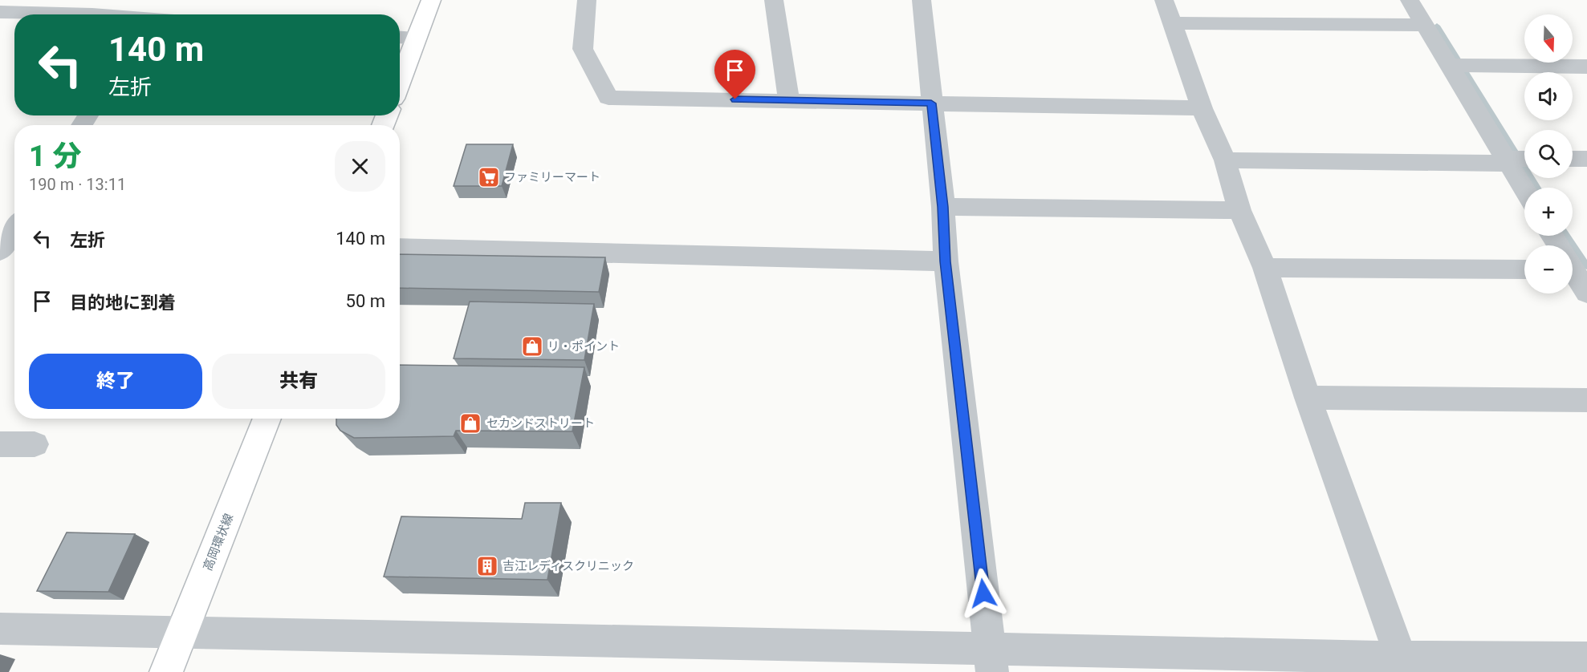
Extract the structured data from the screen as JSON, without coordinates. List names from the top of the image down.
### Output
{
  "streets": {
    "main road": ["高岡環状線"]
  },
  "places": {
    "supermarket": ["ファミリーマート"],
    "shop": ["リ・ポイント", "セカンドストリート"],
    "building": ["吉江レディスクリニック"]
  },
  "north": "bottom",
  "page": {
    "map_buttons": ["+", "−"],
    "turn": ["140 m", "左折"],
    "heading": ["1 分", "190 m · 13:11"],
    "list": [
      {
        "name": "左折",
        "value": "140 m"
      },
      {
        "name": "目的地に到着",
        "value": "50 m"
      }
    ],
    "buttons": ["終了", "共有"]
  }
}
